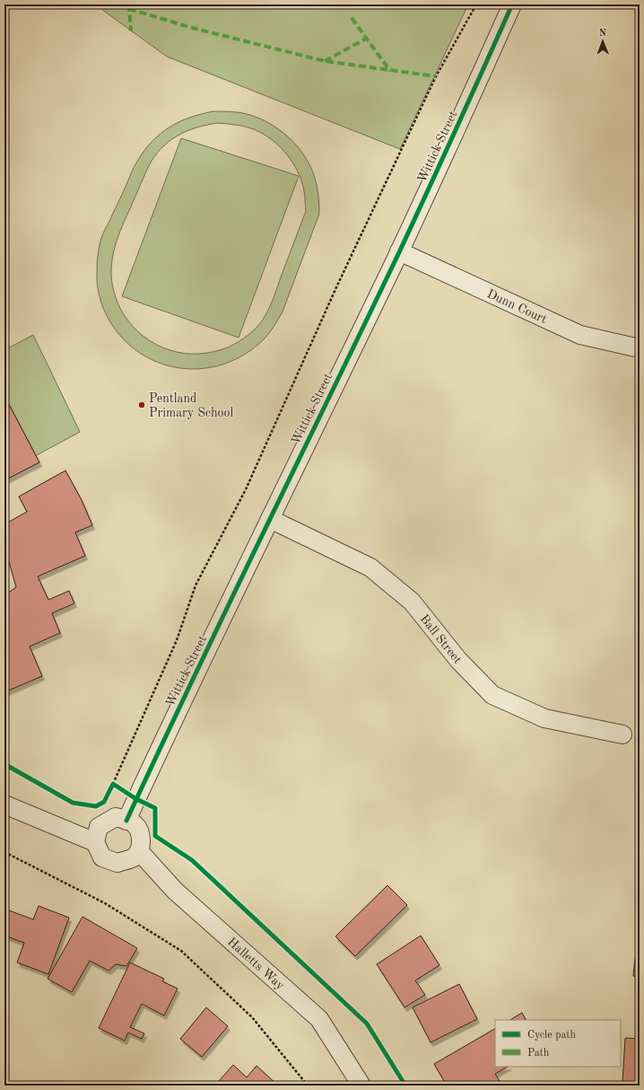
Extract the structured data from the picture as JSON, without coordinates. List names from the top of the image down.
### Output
{
  "streets": {
    "street": [
      "Wittick Street",
      "Dunn Court",
      "Ball Street",
      "Halletts Way"
    ]
  },
  "crossings": [
    ["Wittick Street", "Dunn Court"],
    ["Wittick Street", "Ball Street"],
    ["Wittick Street", "Halletts Way"]
  ],
  "places": ["Pentland Primary School"],
  "legend": ["Cycle path", "Path"],
  "north": "top"
}
